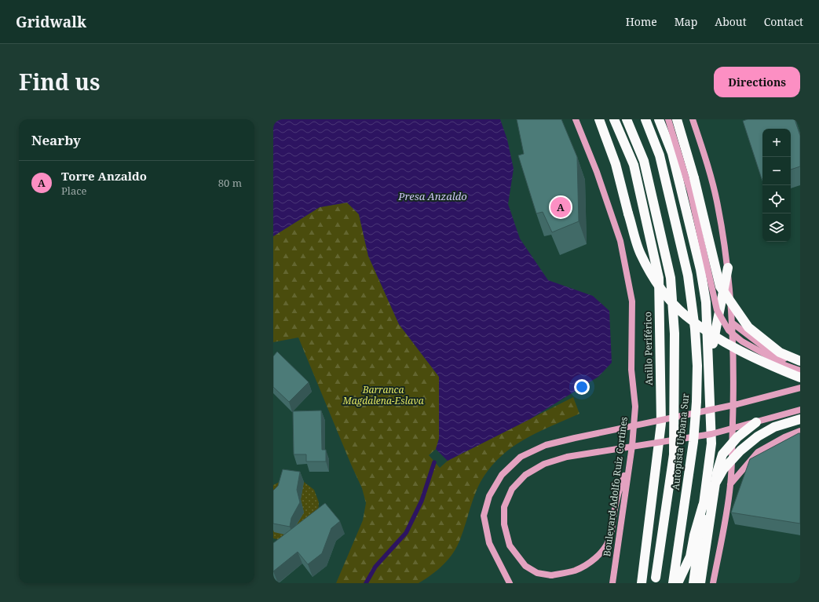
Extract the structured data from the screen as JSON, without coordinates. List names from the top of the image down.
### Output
{
  "streets": {
    "highway": ["Anillo Periférico", "Autopista Urbana Sur"],
    "main road": ["Boulevard Adolfo Ruiz Cortines"]
  },
  "water": ["Presa Anzaldo"],
  "parks": ["Barranca Magdalena-Eslava"],
  "page": {
    "header": "Gridwalk",
    "nav": [
      "Home",
      "Map",
      "About",
      "Contact"
    ],
    "title": "Find us",
    "buttons": "Directions",
    "heading": "Nearby",
    "map_buttons": ["+", "−"],
    "list": [
      {
        "mark": "A",
        "name": "Torre Anzaldo",
        "note": "Place",
        "value": "80 m"
      }
    ],
    "pins": "A"
  }
}
